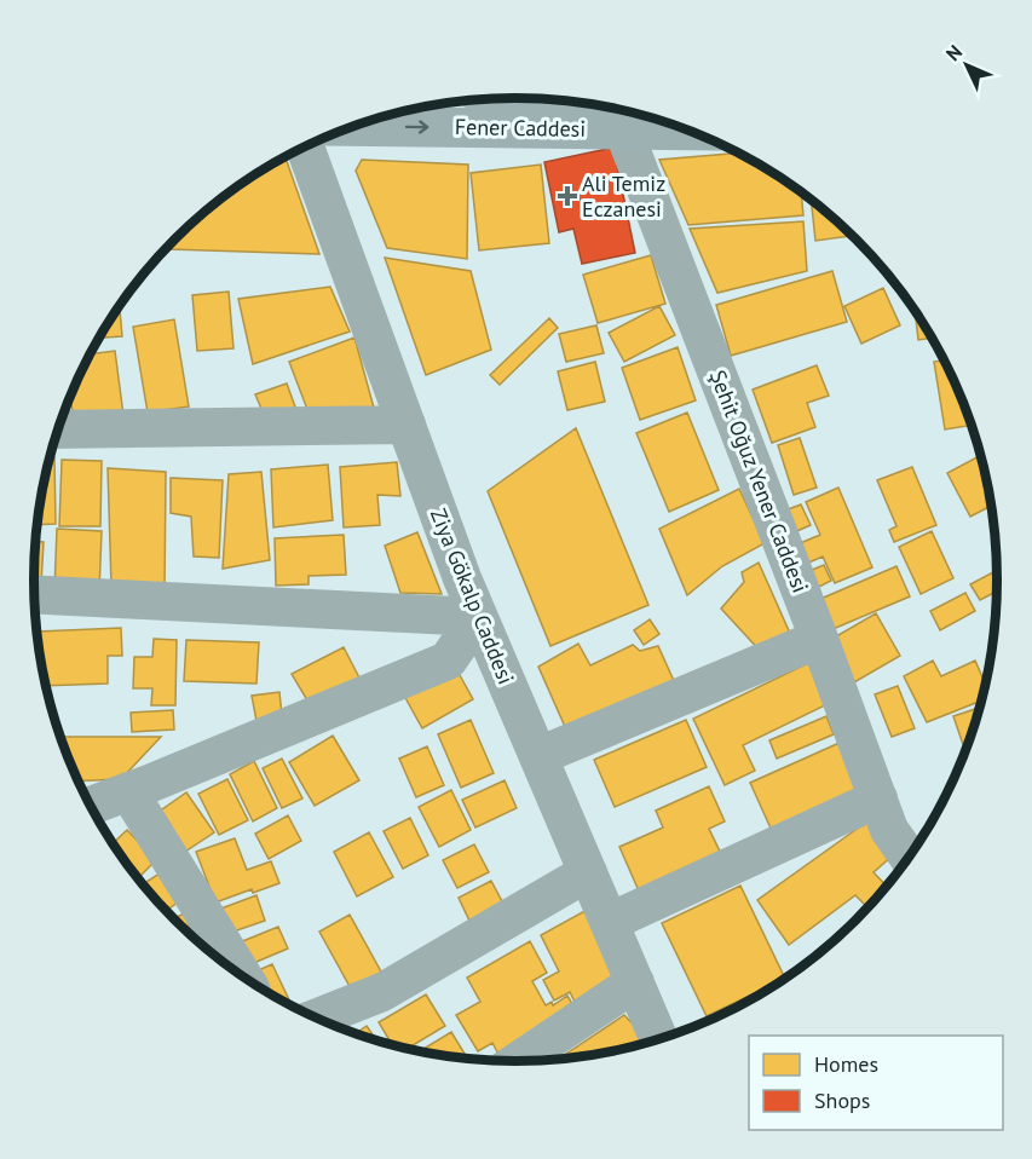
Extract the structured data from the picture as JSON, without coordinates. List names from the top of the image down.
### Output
{
  "streets": {
    "main road": ["Fener Caddesi"],
    "street": ["Şehit Oğuz Yener Caddesi", "Ziya Gökalp Caddesi"]
  },
  "crossings": [
    ["Fener Caddesi", "Şehit Oğuz Yener Caddesi"]
  ],
  "one_way": ["Fener Caddesi"],
  "places": {
    "health": ["Ali Temiz Eczanesi"]
  },
  "legend": ["Homes", "Shops"],
  "north": "top left"
}
